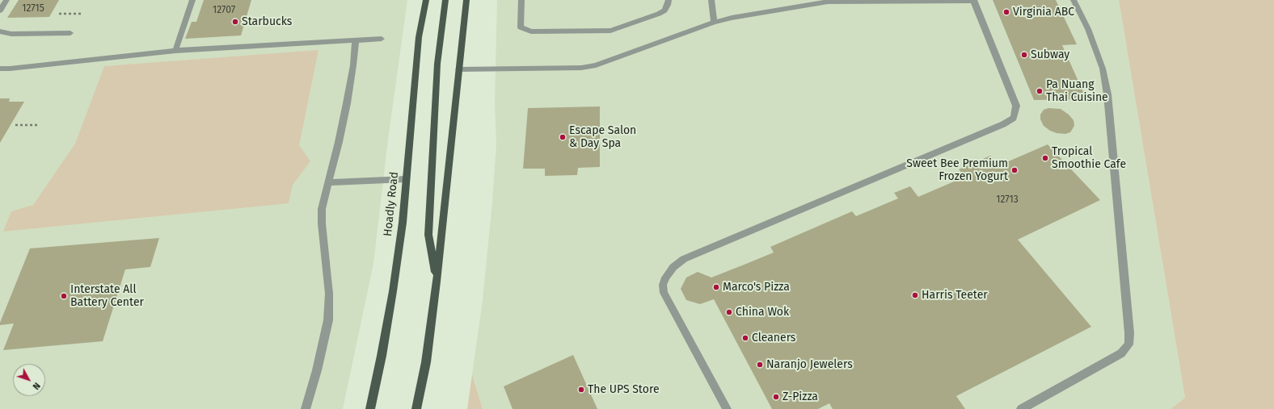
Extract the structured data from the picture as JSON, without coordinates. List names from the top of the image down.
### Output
{
  "streets": {
    "main road": ["Hoadly Road"]
  },
  "places": [
    "Virginia ABC",
    "Starbucks",
    "Subway",
    "Pa Nuang Thai Cuisine",
    "Escape Salon & Day Spa",
    "Tropical Smoothie Cafe",
    "Sweet Bee Premium Frozen Yogurt",
    "Marco's Pizza",
    "Harris Teeter",
    "Interstate All Battery Center",
    "China Wok",
    "Cleaners",
    "Naranjo Jewelers",
    "The UPS Store",
    "Z-Pizza"
  ],
  "house_numbers": ["12715", "12707", "12713"],
  "north": "bottom right"
}
